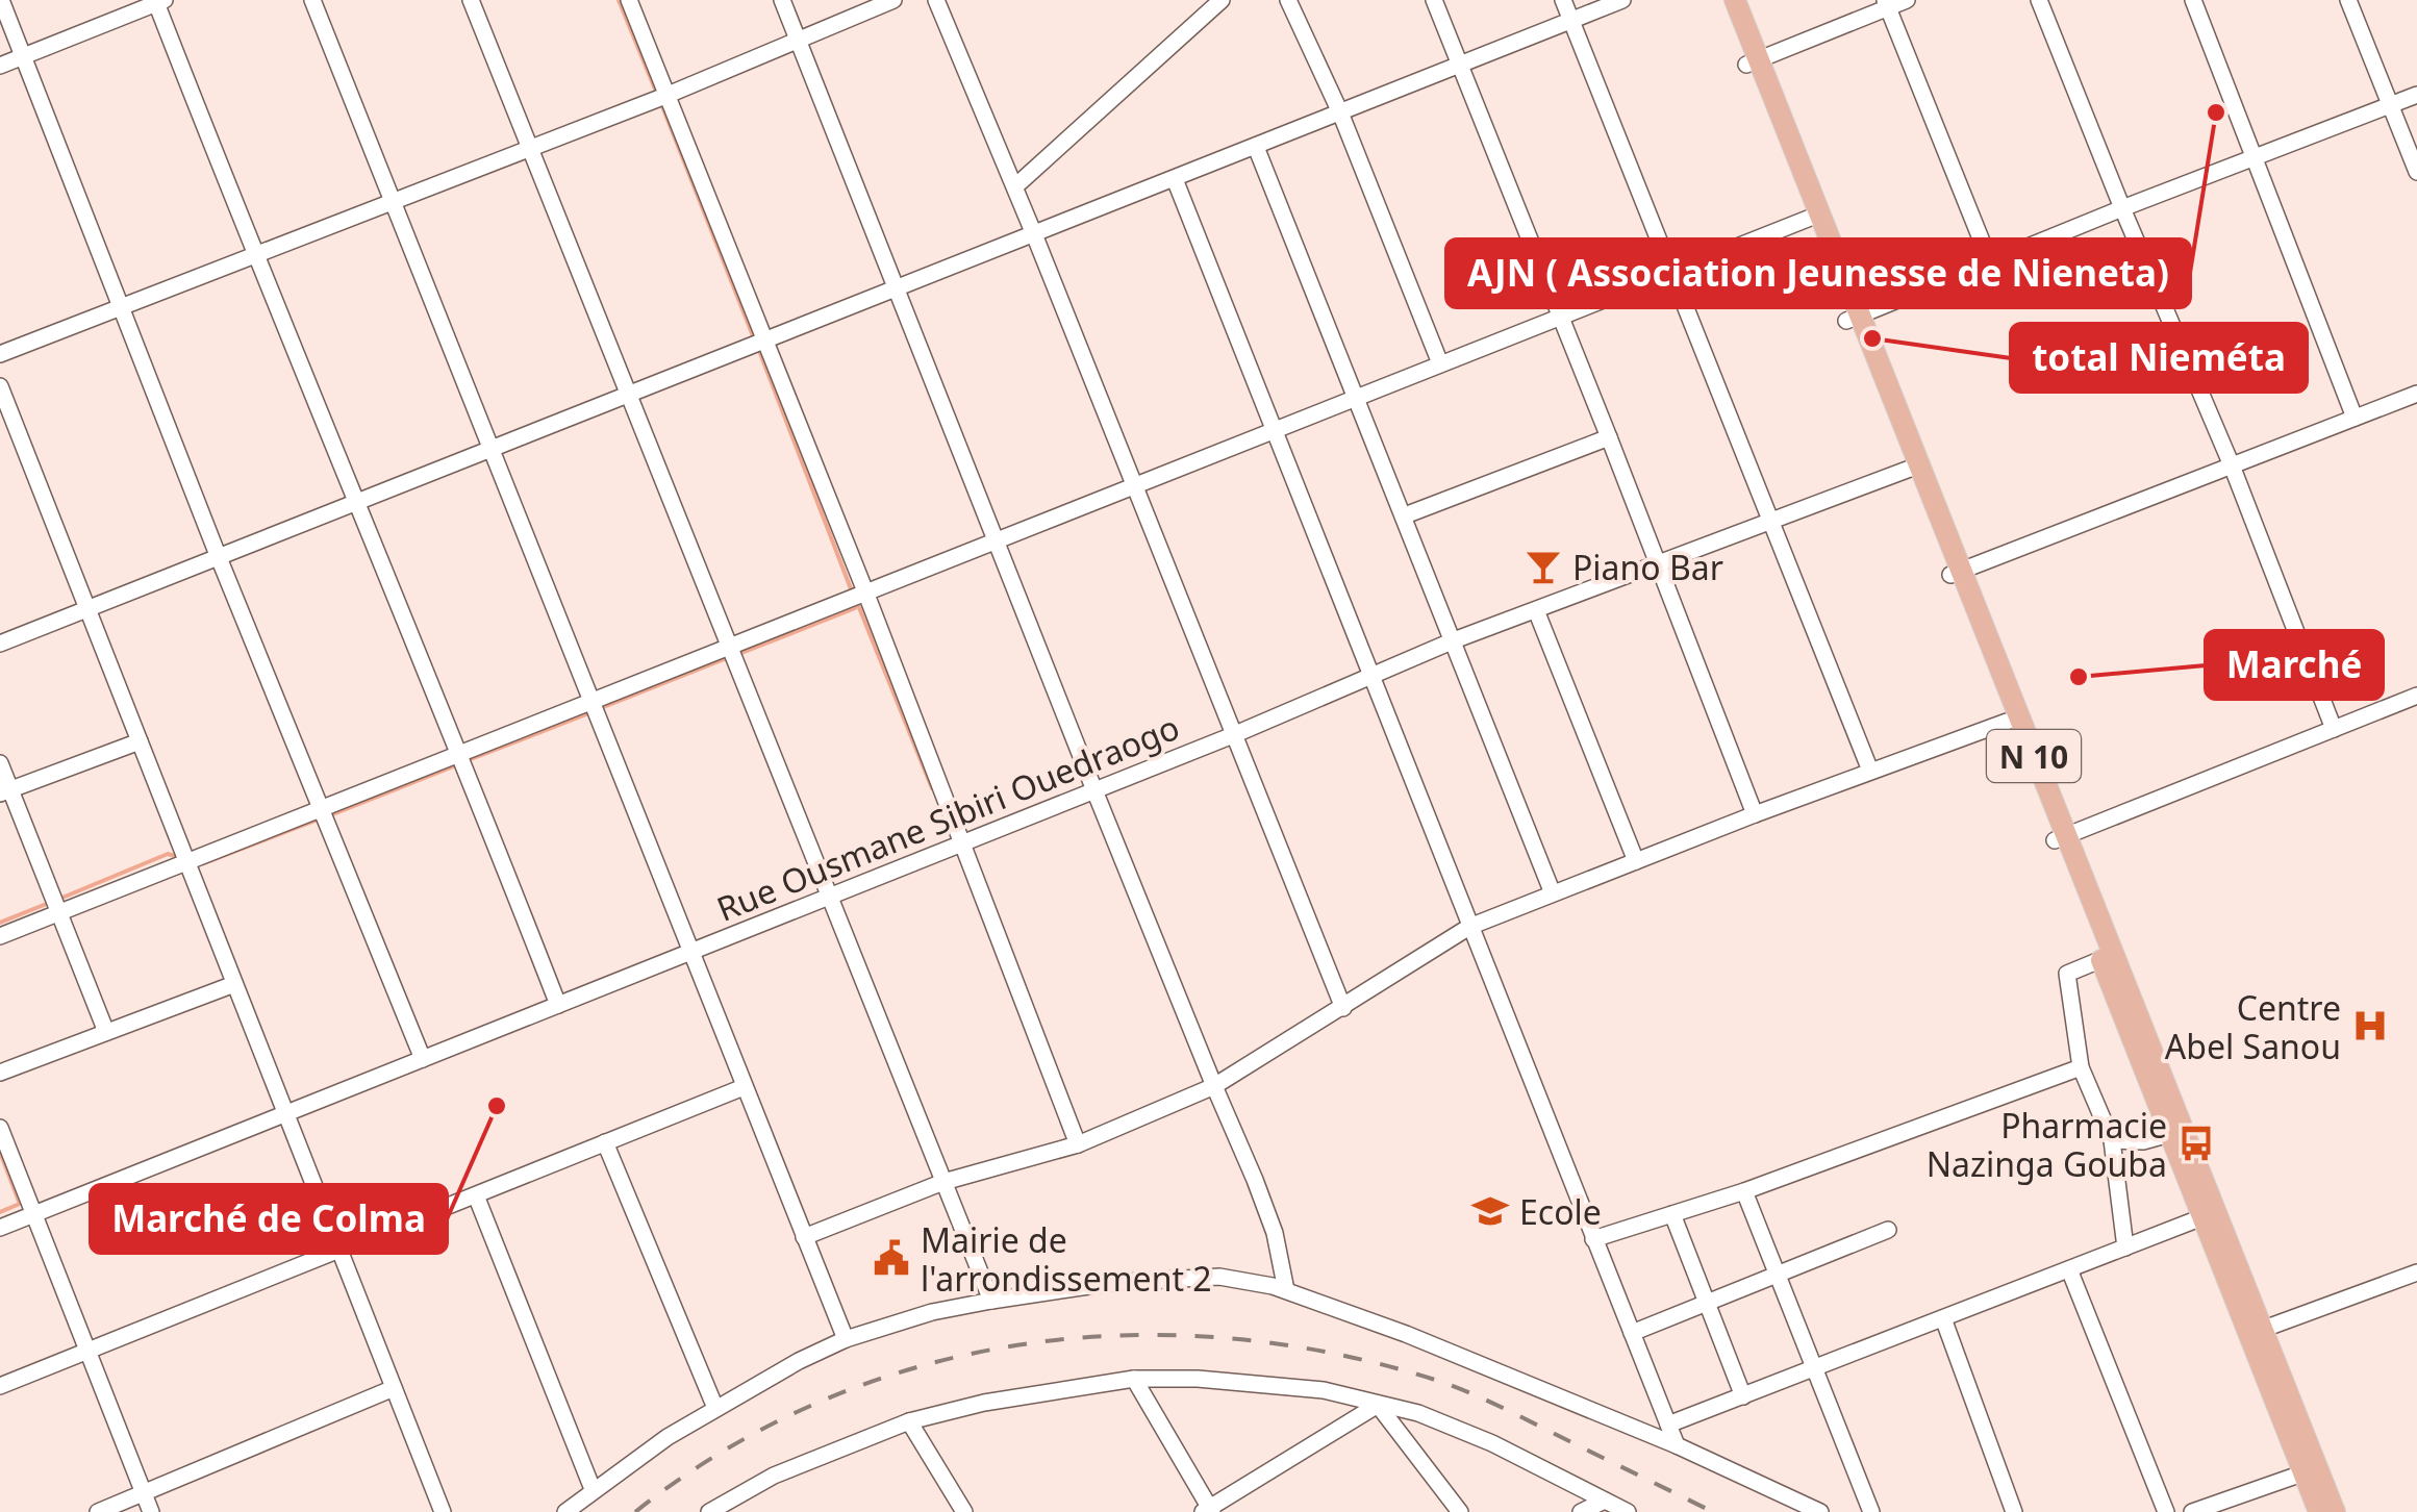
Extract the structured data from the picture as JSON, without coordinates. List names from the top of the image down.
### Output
{
  "streets": {
    "main road": ["N 10"],
    "street": ["Rue Ousmane Sibiri Ouedraogo"]
  },
  "crossings": [
    ["N 10", "Rue Ousmane Sibiri Ouedraogo"]
  ],
  "places": {
    "other": [
      "AJN ( Association Jeunesse de Nieneta)",
      "total Nieméta",
      "Marché",
      "Marché de Colma"
    ],
    "bar": ["Piano Bar"],
    "hospital": ["Centre Abel Sanou"],
    "bus stop": ["Pharmacie Nazinga Gouba"],
    "school or university": ["Ecole"],
    "public building": ["Mairie de l'arrondissement 2"]
  }
}
